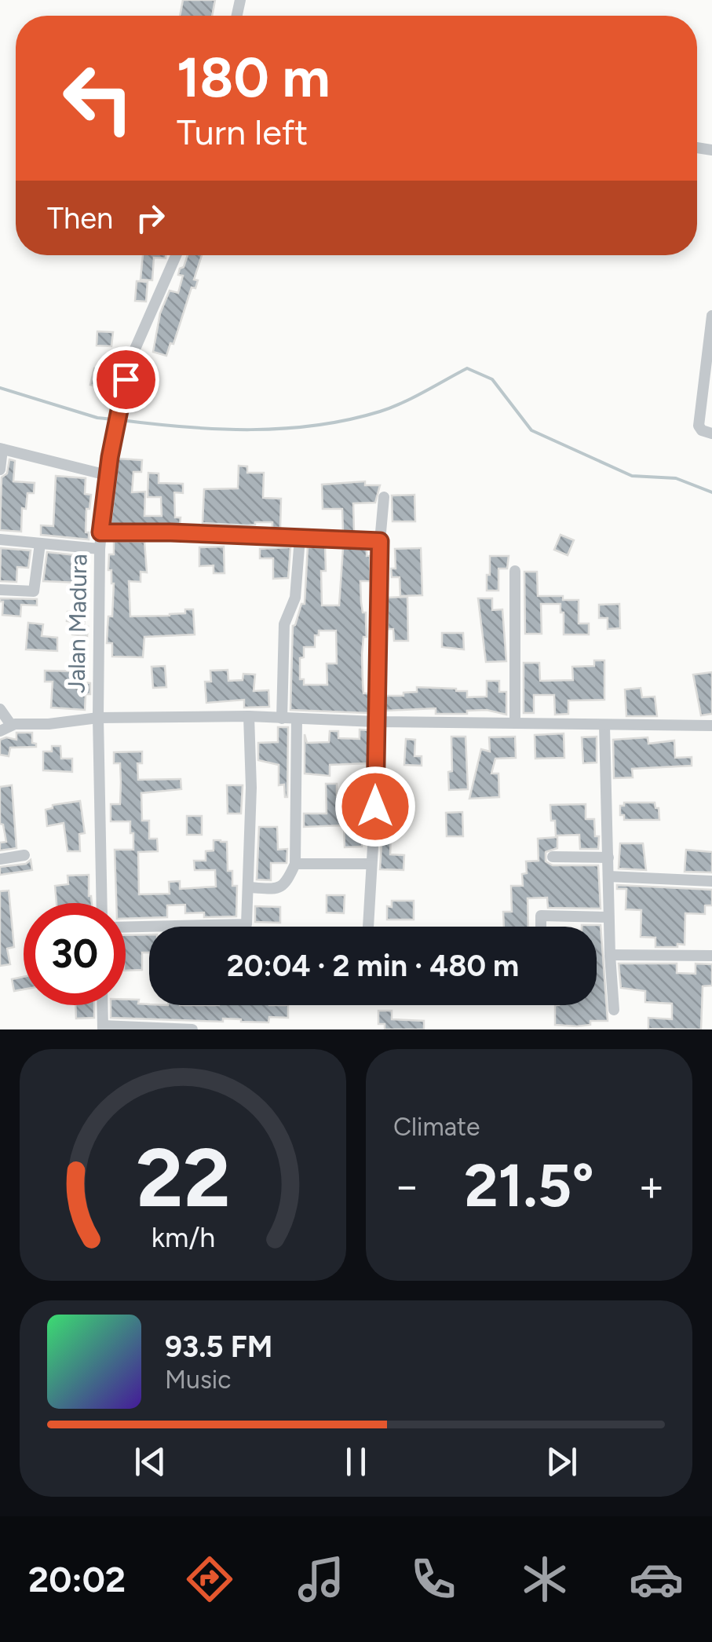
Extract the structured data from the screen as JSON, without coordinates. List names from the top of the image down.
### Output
{
  "streets": {
    "street": ["Jalan Madura"]
  },
  "page": {
    "turn": ["180 m", "Turn left"],
    "then": "Then",
    "limit": "30",
    "trip": "20:04 · 2 min · 480 m",
    "tile": "Climate",
    "heat": ["−", "21.5°", "+"],
    "song": ["93.5 FM", "Music"],
    "tabs": "20:02",
    "gauge": ["22", "km/h"]
  }
}
